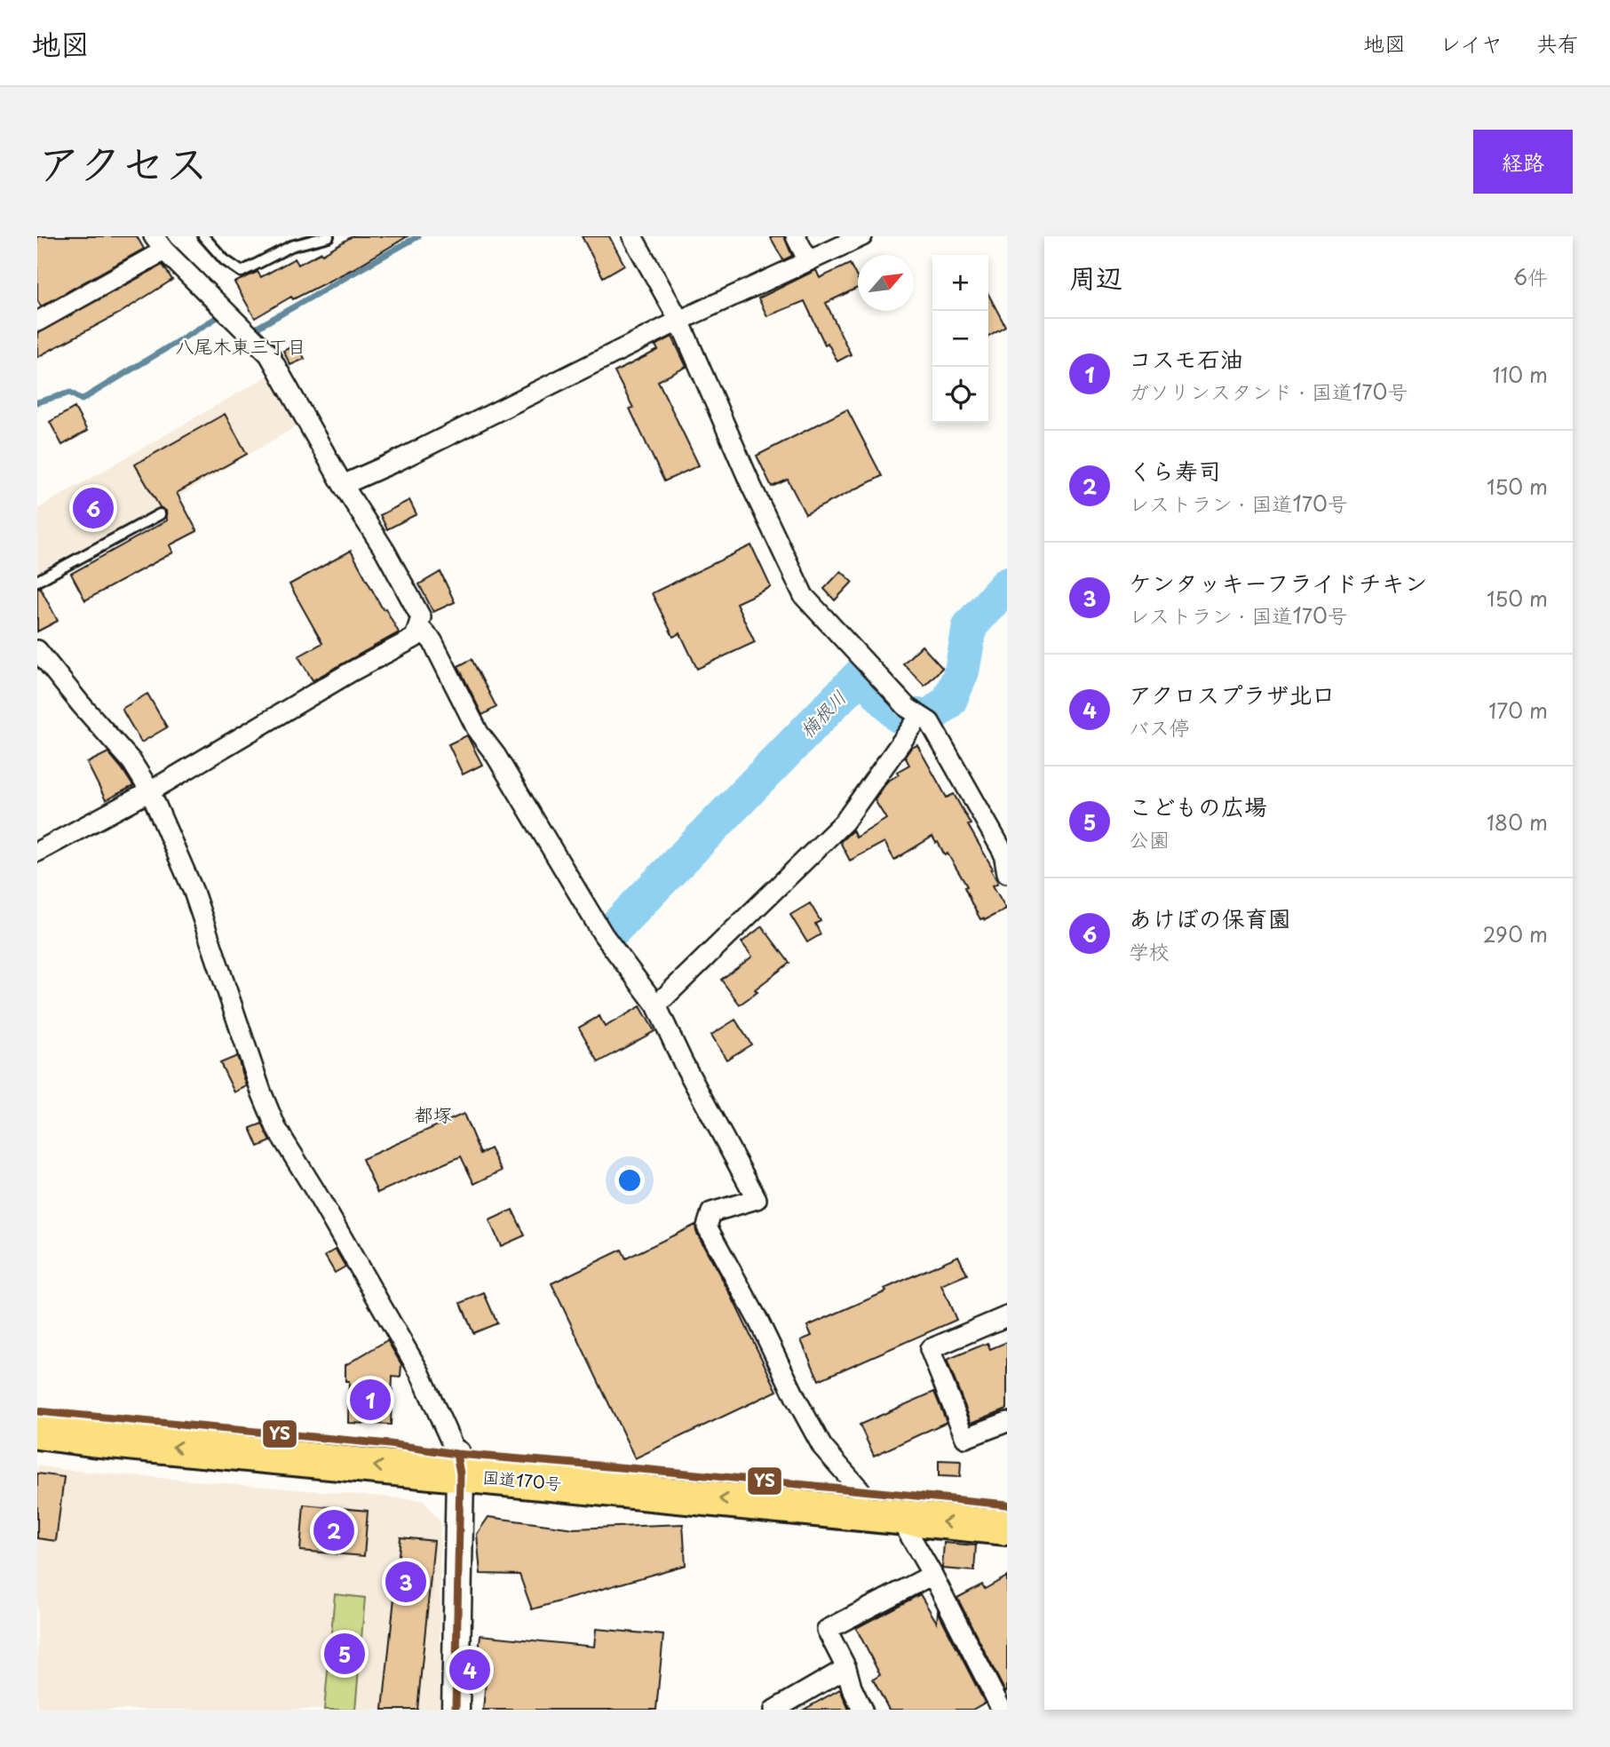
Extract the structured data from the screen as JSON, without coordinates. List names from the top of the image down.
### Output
{
  "streets": {
    "highway": ["国道170号"]
  },
  "districts": ["八尾木東三丁目", "都塚"],
  "water": ["楠根川"],
  "lines": ["transit line YS"],
  "north": "top right",
  "page": {
    "header": "地図",
    "nav": ["地図", "レイヤ", "共有"],
    "title": "アクセス",
    "buttons": "経路",
    "heading": ["周辺", "6件"],
    "map_buttons": ["+", "−"],
    "list": [
      {
        "mark": "1",
        "name": "コスモ石油",
        "note": "ガソリンスタンド · 国道170号",
        "value": "110 m"
      },
      {
        "mark": "2",
        "name": "くら寿司",
        "note": "レストラン · 国道170号",
        "value": "150 m"
      },
      {
        "mark": "3",
        "name": "ケンタッキーフライドチキン",
        "note": "レストラン · 国道170号",
        "value": "150 m"
      },
      {
        "mark": "4",
        "name": "アクロスプラザ北口",
        "note": "バス停",
        "value": "170 m"
      },
      {
        "mark": "5",
        "name": "こどもの広場",
        "note": "公園",
        "value": "180 m"
      },
      {
        "mark": "6",
        "name": "あけぼの保育園",
        "note": "学校",
        "value": "290 m"
      }
    ],
    "pins": [
      "6",
      "1",
      "2",
      "3",
      "5",
      "4"
    ]
  }
}
